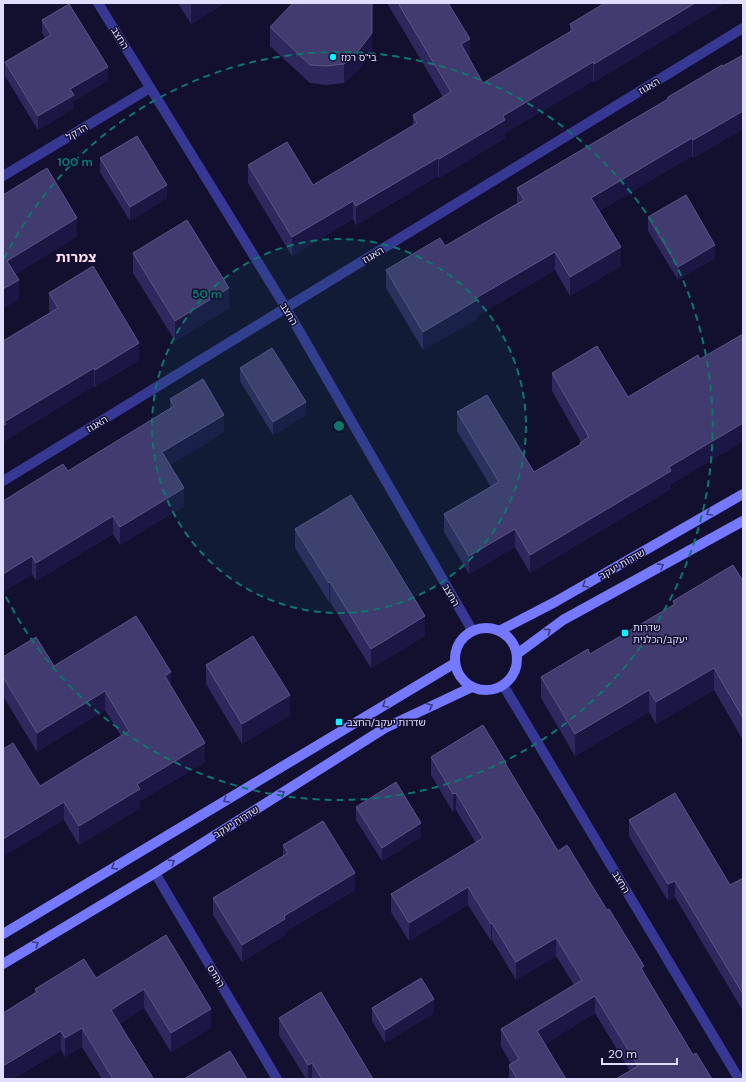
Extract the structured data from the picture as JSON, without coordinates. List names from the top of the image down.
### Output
{
  "streets": {
    "street": [
      "החצב",
      "האגוז",
      "הדקל",
      "שדרות יעקב",
      "ההדס"
    ]
  },
  "crossings": [
    ["החצב", "האגוז"],
    ["החצב", "הדקל"],
    ["החצב", "שדרות יעקב"],
    ["שדרות יעקב", "ההדס"]
  ],
  "districts": ["צמרות"],
  "places": {
    "other": ["בי\"ס רמז"],
    "transit": ["שדרות יעקב/הכלנית", "שדרות יעקב/החצב"]
  },
  "scale_bar": "20 m",
  "rings": ["100 m", "50 m"]
}
